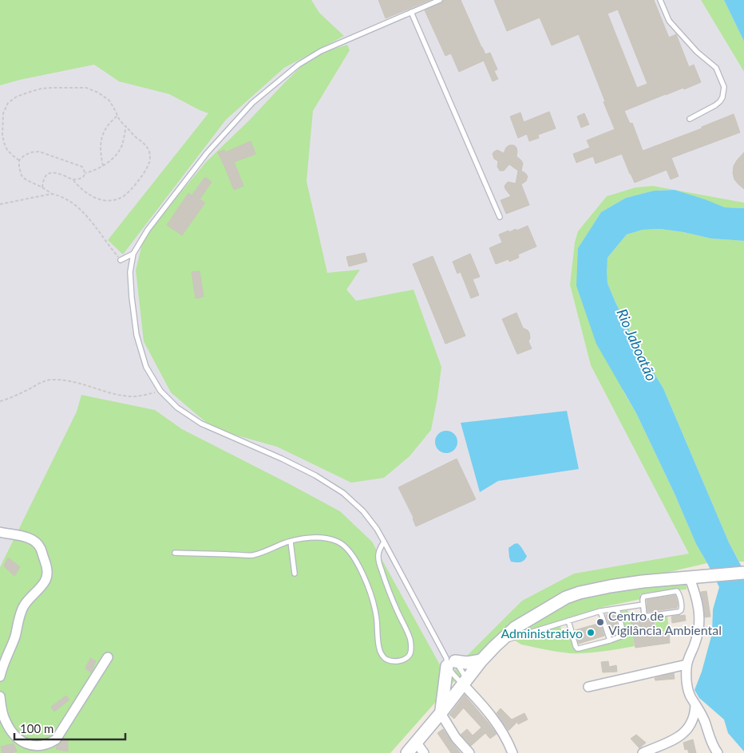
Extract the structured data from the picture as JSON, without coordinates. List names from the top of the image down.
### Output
{
  "water": ["Rio Jaboatão"],
  "places": ["Centro de Vigilância Ambiental", "Administrativo"],
  "scale_bar": "100 m"
}
